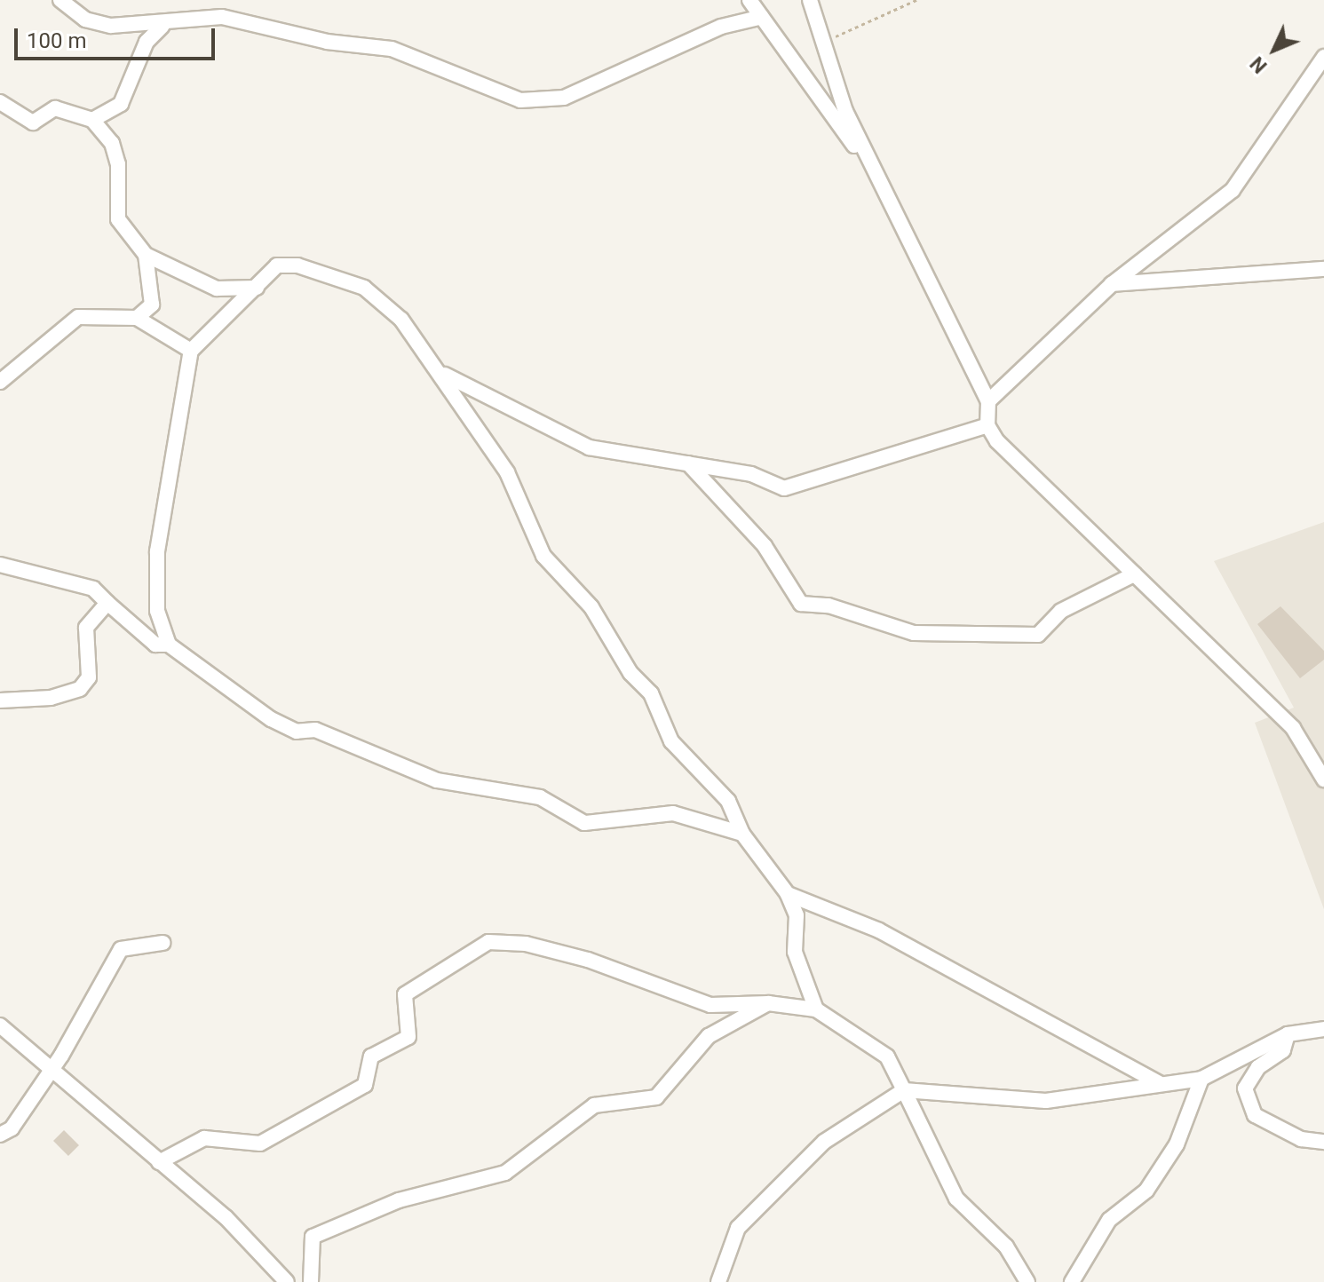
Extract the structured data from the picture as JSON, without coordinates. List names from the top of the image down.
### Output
{
  "scale_bar": "100 m",
  "north": "bottom left"
}
